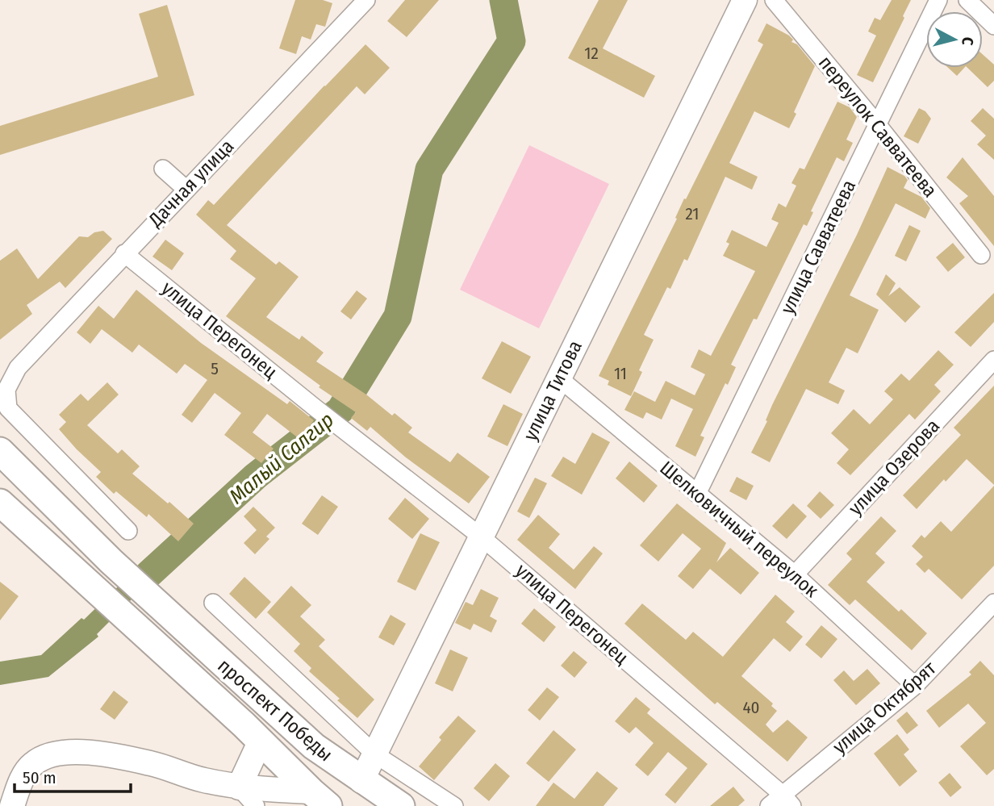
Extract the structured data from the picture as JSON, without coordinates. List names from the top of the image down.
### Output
{
  "streets": {
    "main road": ["улица Титова", "проспект Победы"],
    "street": [
      "переулок Савватеева",
      "Дачная улица",
      "улица Савватеева",
      "улица Перегонец",
      "улица Озерова",
      "Шелковичный переулок",
      "улица Октябрят"
    ]
  },
  "crossings": [
    ["переулок Савватеева", "улица Савватеева"],
    ["Дачная улица", "улица Перегонец"],
    ["улица Савватеева", "Шелковичный переулок"],
    ["улица Перегонец", "улица Титова"],
    ["улица Перегонец", "улица Октябрят"],
    ["улица Титова", "Шелковичный переулок"],
    ["улица Титова", "проспект Победы"],
    ["улица Озерова", "Шелковичный переулок"],
    ["Шелковичный переулок", "улица Октябрят"]
  ],
  "water": ["Малый Салгир"],
  "house_numbers": [
    "12",
    "21",
    "5",
    "11",
    "40"
  ],
  "scale_bar": "50 m",
  "north": "right"
}
